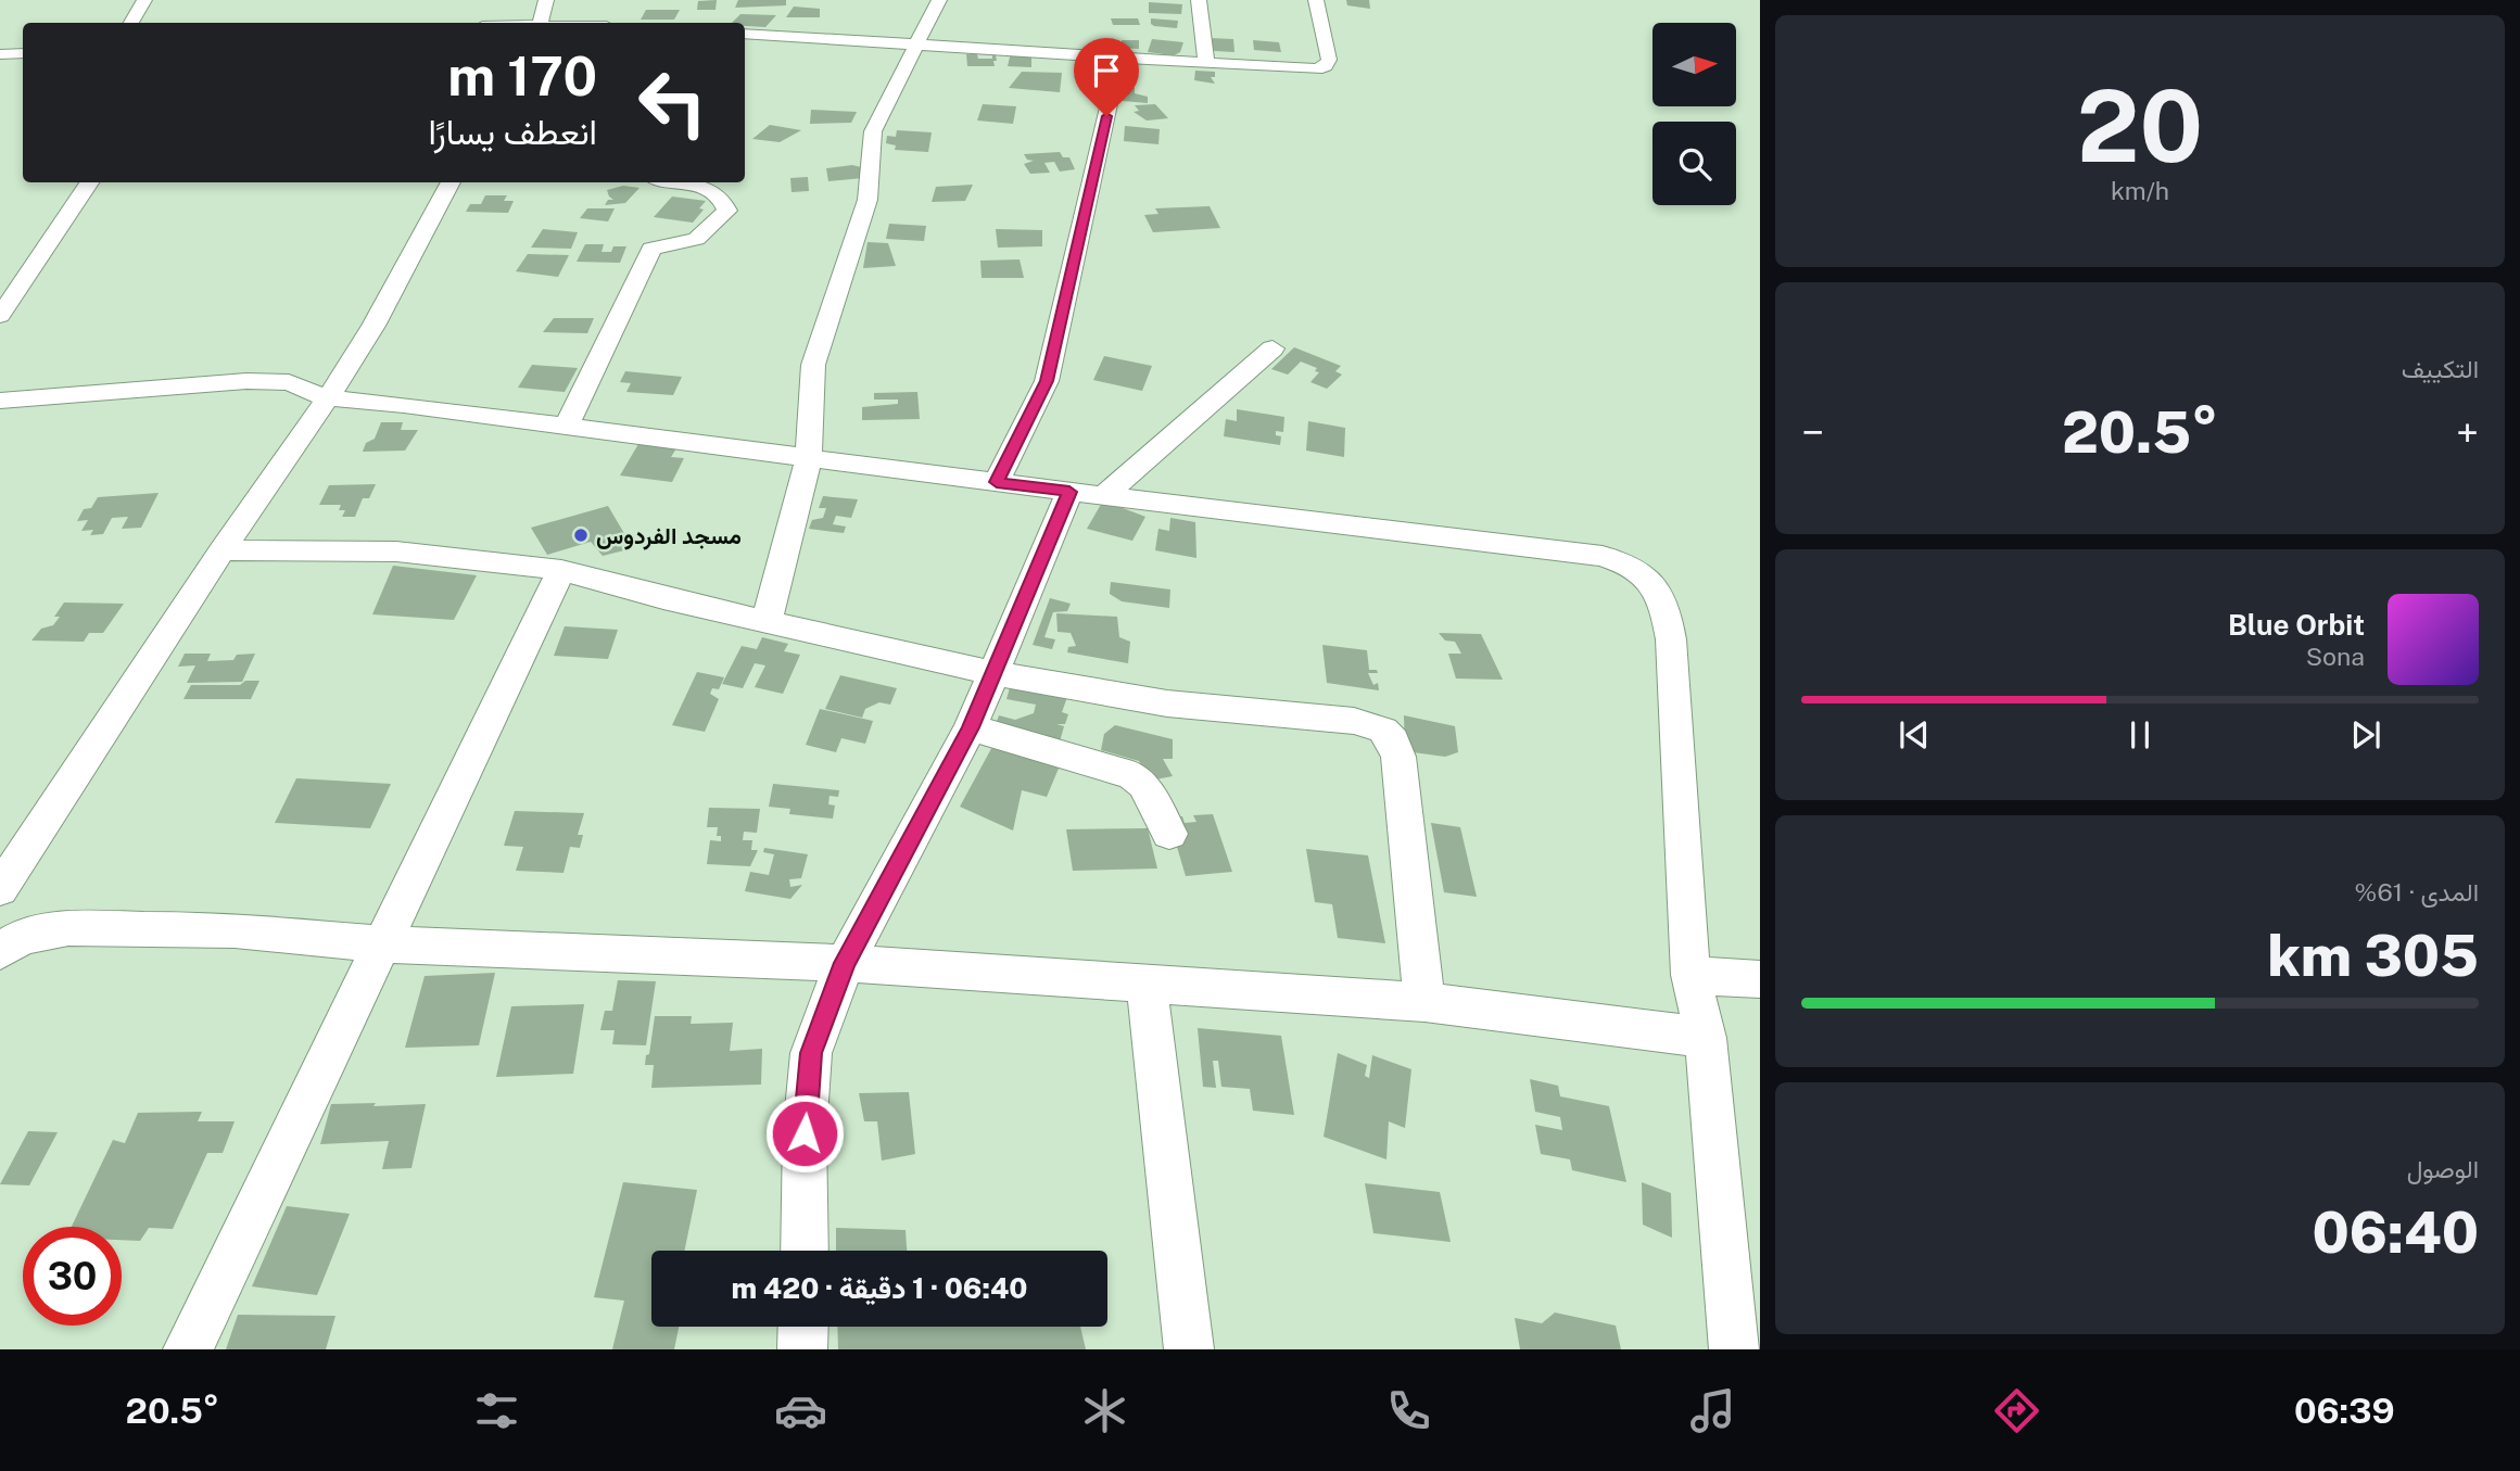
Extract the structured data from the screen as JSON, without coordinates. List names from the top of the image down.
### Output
{
  "places": ["مسجد الفردوس"],
  "north": "right",
  "page": {
    "tile": [
      ["20", "km/h"],
      "التكييف",
      ["المدى · 61%", "305 km"],
      ["الوصول", "06:40"]
    ],
    "turn": ["170 m", "انعطف يسارًا"],
    "heat": ["−", "20.5°", "+"],
    "song": ["Blue Orbit", "Sona"],
    "limit": "30",
    "trip": "06:40 · 1 دقيقة · 420 m",
    "tabs": ["06:39", "20.5°"]
  }
}
